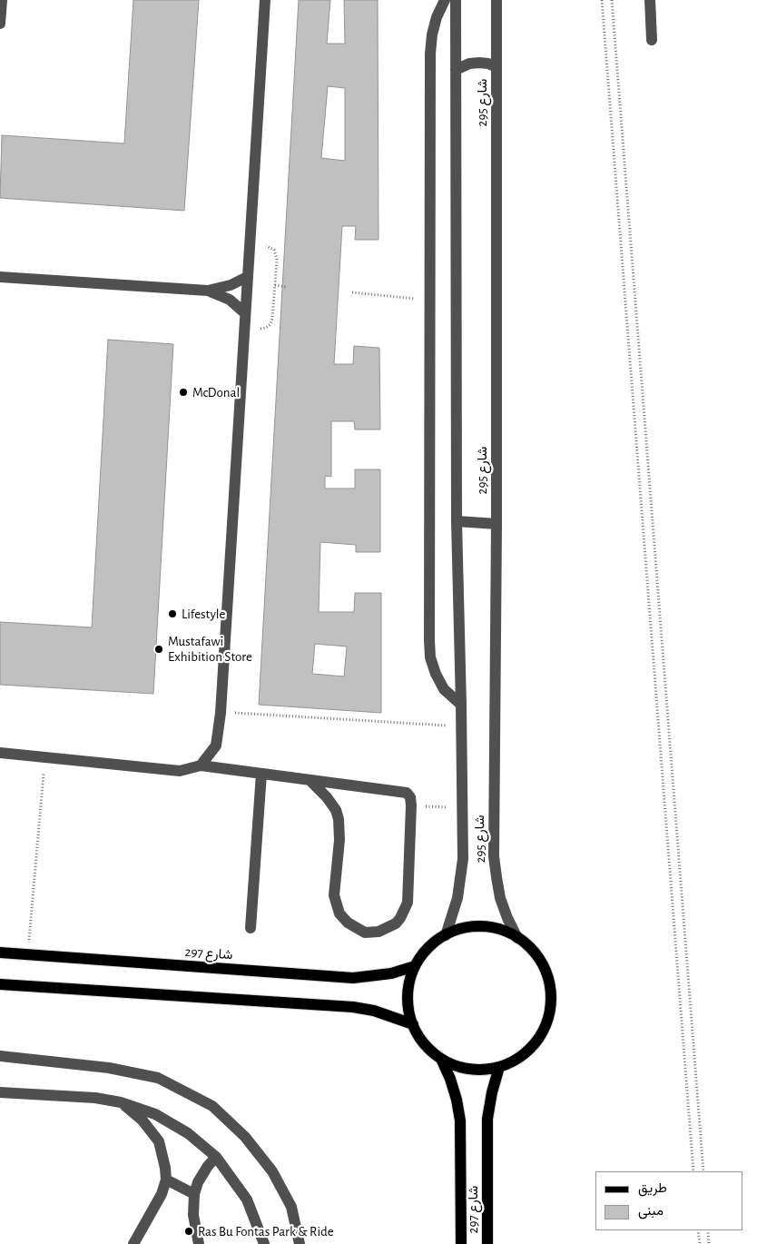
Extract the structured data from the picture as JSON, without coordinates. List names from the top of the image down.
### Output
{
  "streets": {
    "main road": ["شارع 297"],
    "street": ["شارع 295"]
  },
  "crossings": [
    ["شارع 295", "شارع 297"]
  ],
  "places": [
    "McDonal",
    "Lifestyle",
    "Mustafawi Exhibition Store",
    "Ras Bu Fontas Park & Ride"
  ],
  "legend": ["طريق", "مبنى"]
}
